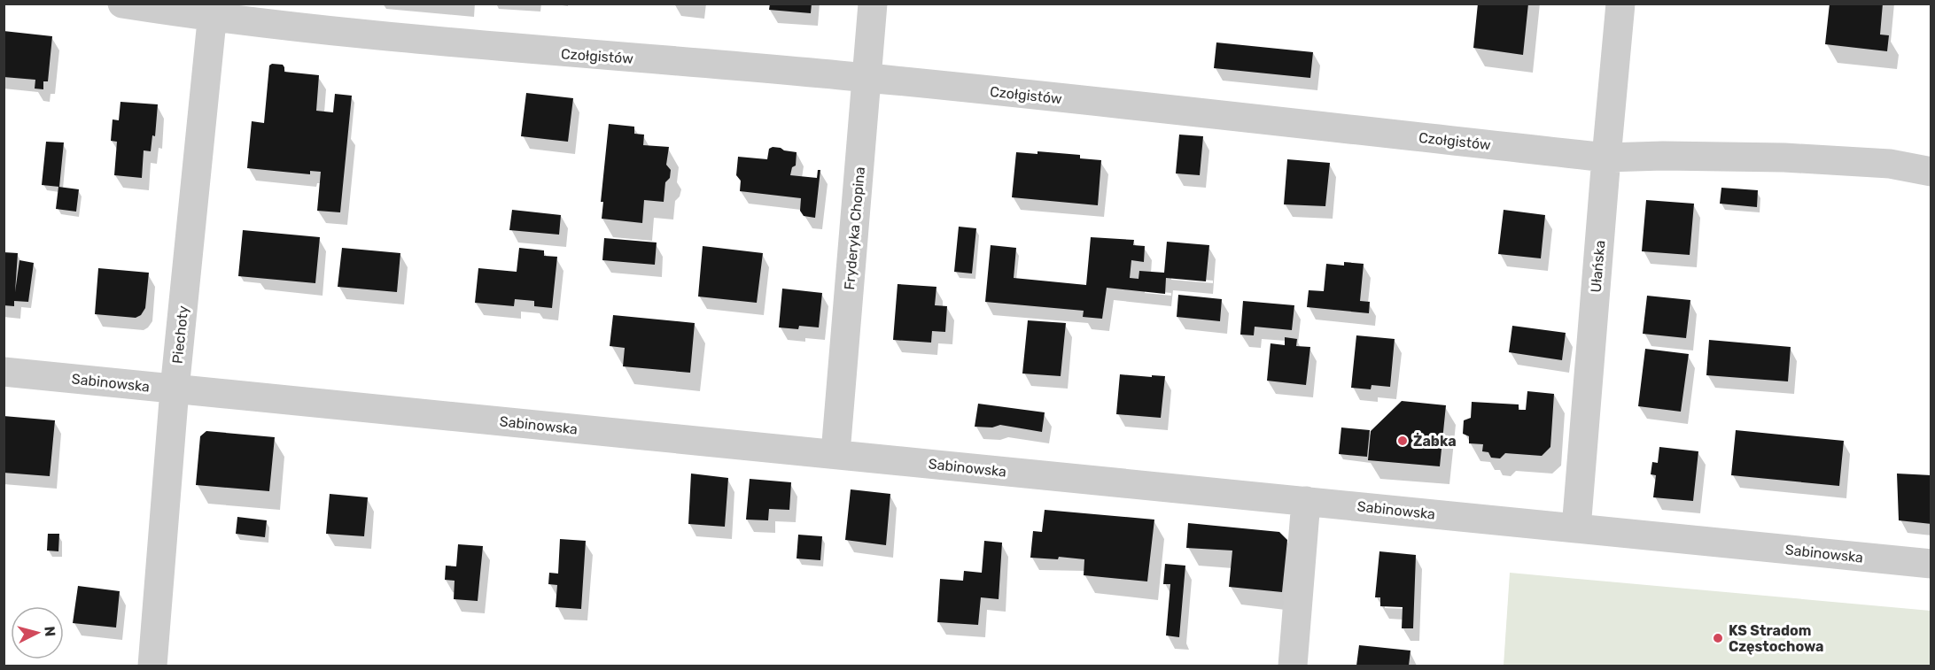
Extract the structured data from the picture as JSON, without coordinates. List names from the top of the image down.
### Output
{
  "streets": {
    "street": [
      "Czołgistów",
      "Fryderyka Chopina",
      "Ułańska",
      "Piechoty",
      "Sabinowska"
    ]
  },
  "crossings": [
    ["Czołgistów", "Fryderyka Chopina"],
    ["Czołgistów", "Ułańska"],
    ["Czołgistów", "Piechoty"],
    ["Fryderyka Chopina", "Sabinowska"],
    ["Ułańska", "Sabinowska"],
    ["Piechoty", "Sabinowska"]
  ],
  "places": ["Żabka", "KS Stradom Częstochowa"],
  "north": "right"
}
